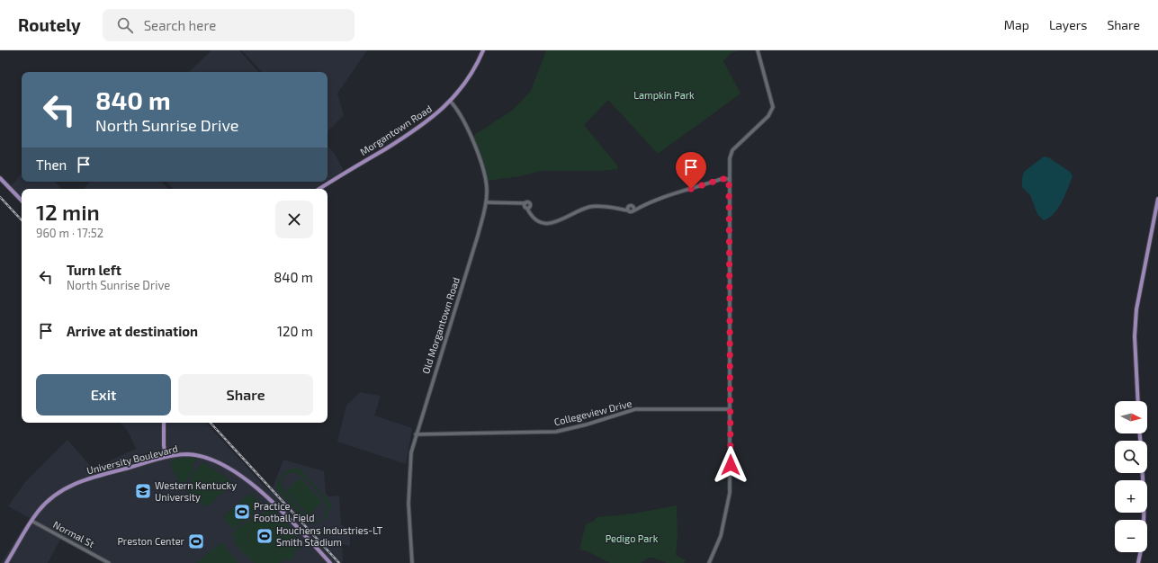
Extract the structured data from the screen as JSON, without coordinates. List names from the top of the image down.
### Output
{
  "streets": {
    "main road": ["Morgantown Road", "University Boulevard"],
    "street": ["Old Morgantown Road", "Collegeview Drive", "Normal St"]
  },
  "crossings": [
    ["Morgantown Road", "Old Morgantown Road"],
    ["Old Morgantown Road", "Collegeview Drive"],
    ["University Boulevard", "Normal St"]
  ],
  "parks": ["Lampkin Park", "Pedigo Park"],
  "places": {
    "school or university": ["Western Kentucky University"],
    "sports": ["Practice Football Field", "Houchens Industries-LT Smith Stadium", "Preston Center"]
  },
  "north": "right",
  "page": {
    "header": "Routely",
    "search": "Search here",
    "nav": ["Map", "Layers", "Share"],
    "turn": ["840 m", "North Sunrise Drive"],
    "then": "Then",
    "heading": ["12 min", "960 m · 17:52"],
    "list": [
      {
        "name": "Turn left",
        "note": "North Sunrise Drive",
        "value": "840 m"
      },
      {
        "name": "Arrive at destination",
        "value": "120 m"
      }
    ],
    "buttons": ["Exit", "Share"],
    "map_buttons": ["+", "−"]
  }
}
